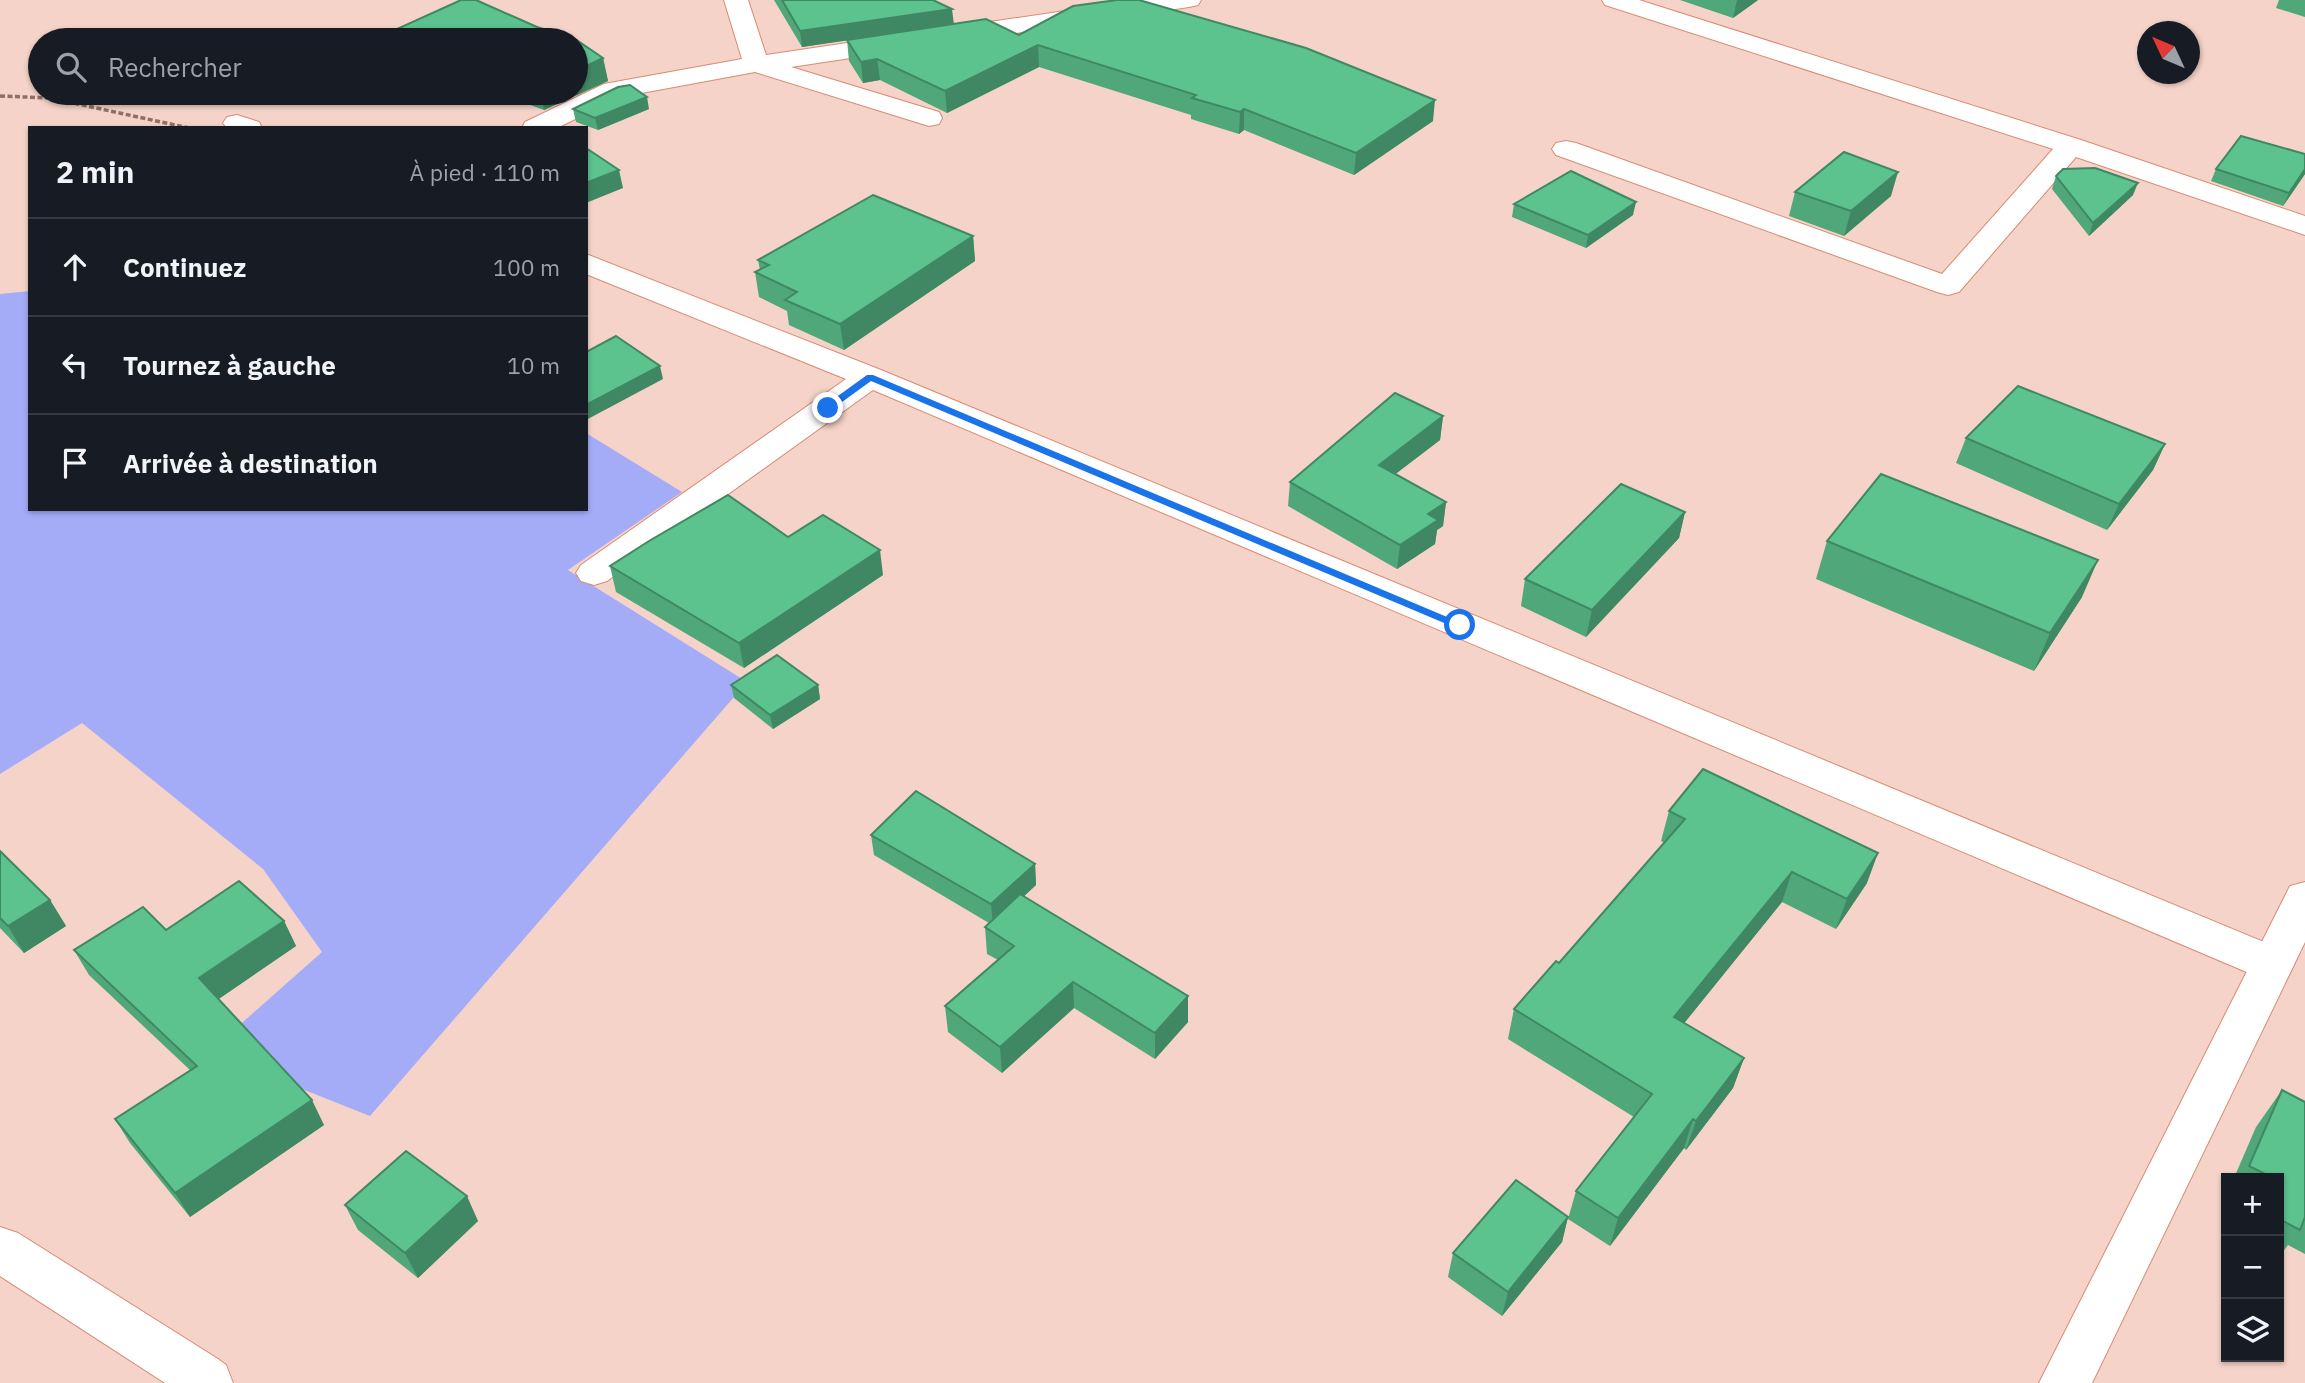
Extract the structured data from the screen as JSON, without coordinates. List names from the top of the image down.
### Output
{
  "north": "top left",
  "page": {
    "search": "Rechercher",
    "heading": ["2 min", "À pied · 110 m"],
    "list": [
      ["Continuez", "100 m"],
      ["Tournez à gauche", "10 m"],
      "Arrivée à destination"
    ],
    "map_buttons": ["+", "−"]
  }
}
